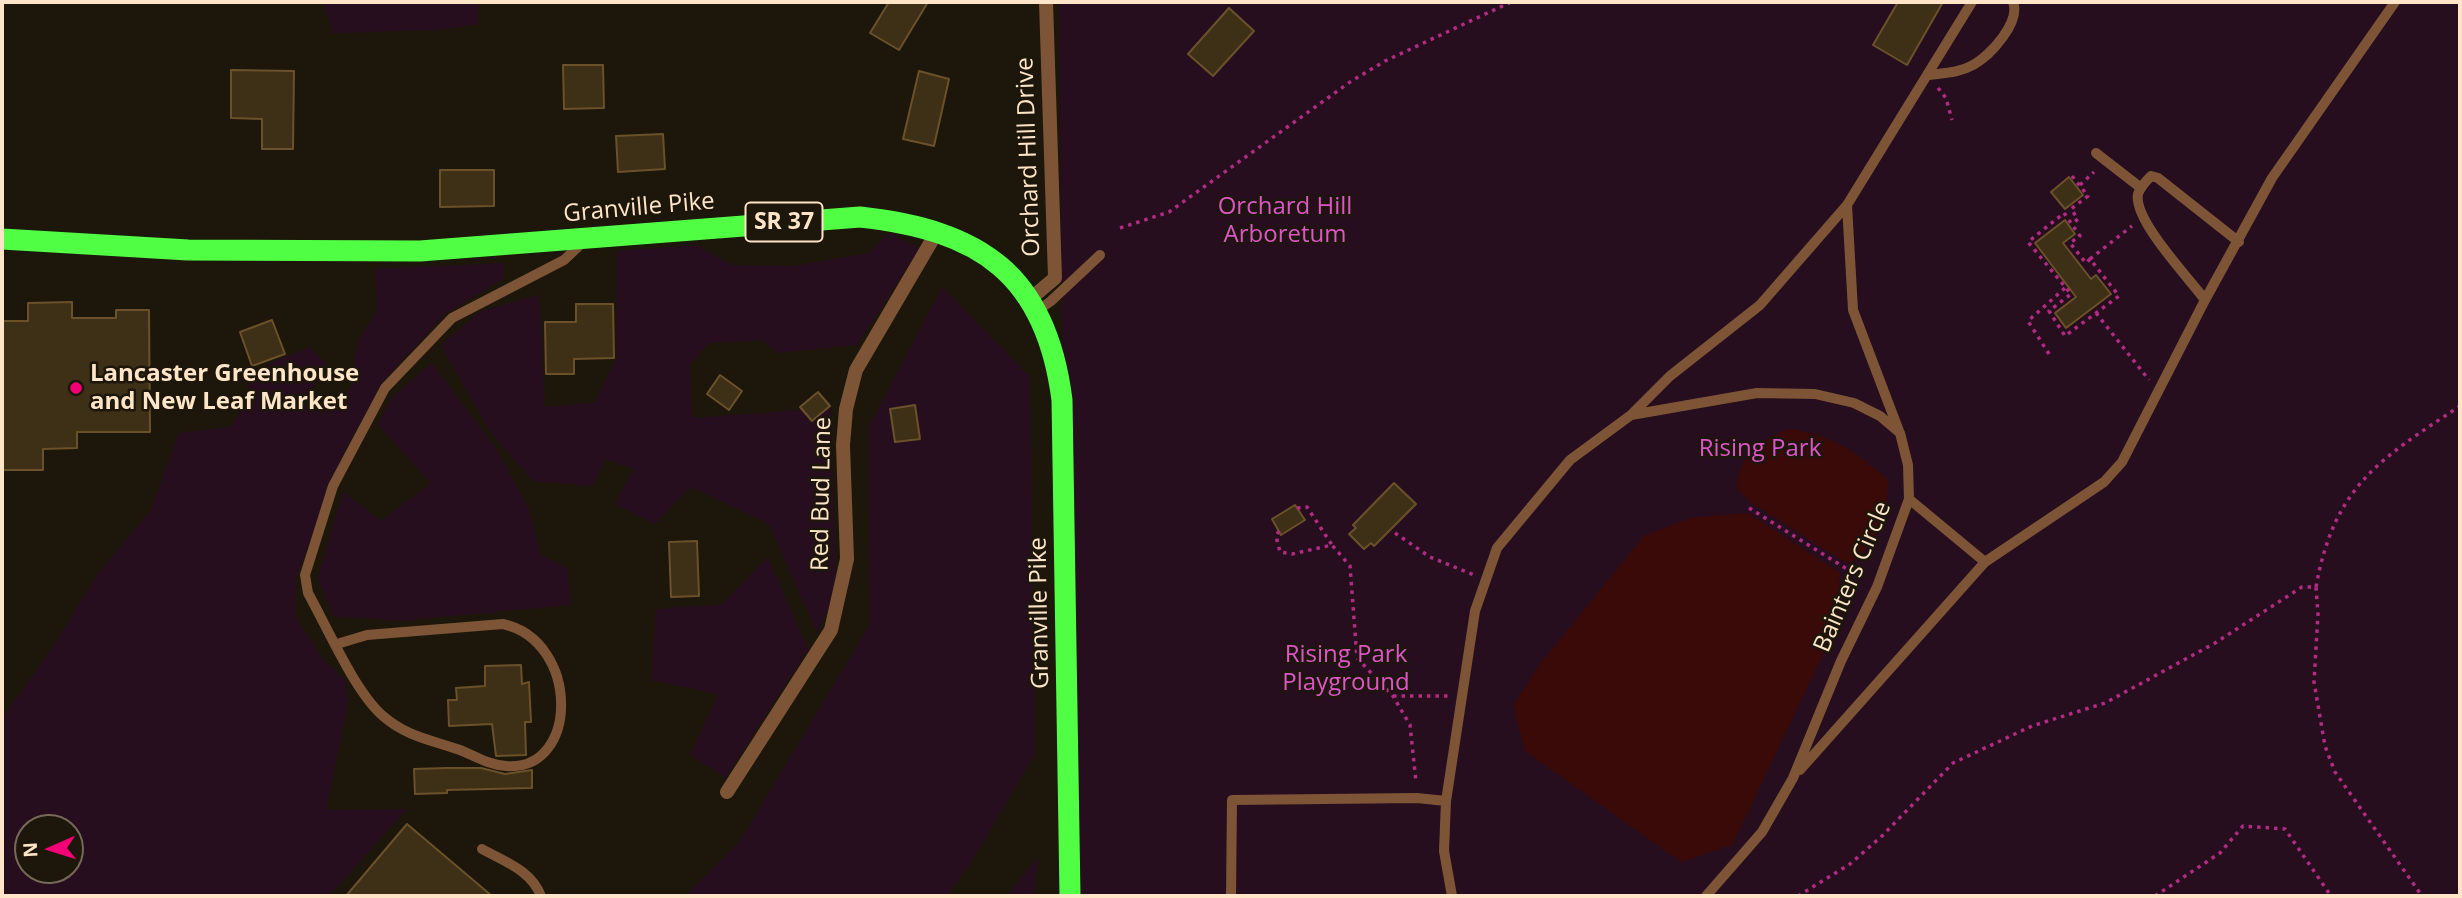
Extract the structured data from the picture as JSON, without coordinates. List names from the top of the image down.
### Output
{
  "streets": {
    "highway": ["Granville Pike", "SR 37"],
    "street": ["Orchard Hill Drive", "Red Bud Lane"],
    "lane": ["Bainters Circle"]
  },
  "crossings": [
    ["Orchard Hill Drive", "Granville Pike"],
    ["Granville Pike", "Red Bud Lane"]
  ],
  "parks": ["Orchard Hill Arboretum", "Rising Park", "Rising Park Playground"],
  "places": ["Lancaster Greenhouse and New Leaf Market"],
  "north": "left"
}
